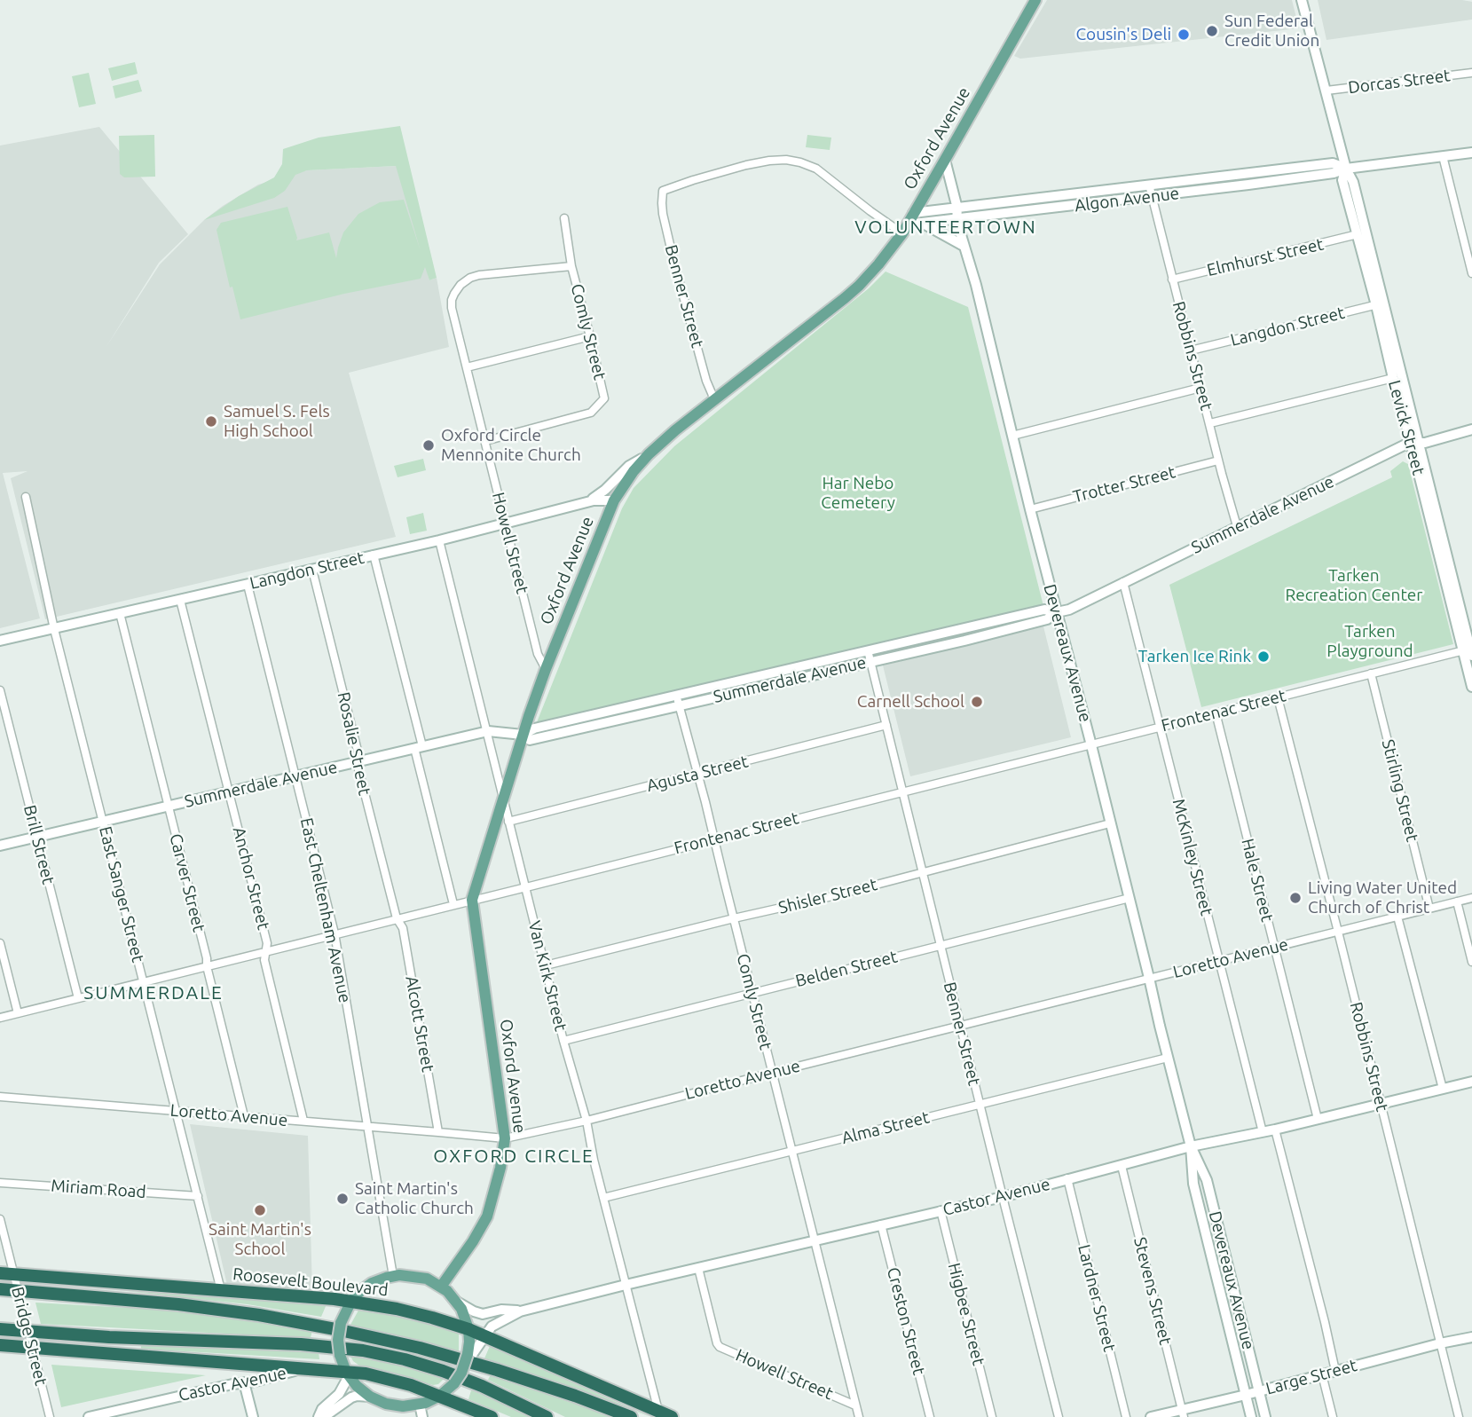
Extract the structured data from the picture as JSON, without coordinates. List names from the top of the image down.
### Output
{
  "streets": {
    "highway": ["Roosevelt Boulevard"],
    "main road": [
      "Oxford Avenue",
      "Algon Avenue",
      "Langdon Street",
      "Levick Street",
      "Summerdale Avenue",
      "Devereaux Avenue",
      "Castor Avenue",
      "Large Street"
    ],
    "street": [
      "Dorcas Street",
      "Elmhurst Street",
      "Benner Street",
      "Comly Street",
      "Robbins Street",
      "Trotter Street",
      "Howell Street",
      "Frontenac Street",
      "Rosalie Street",
      "Agusta Street",
      "Stirling Street",
      "Brill Street",
      "McKinley Street",
      "Anchor Street",
      "Hale Street",
      "Carver Street",
      "East Sanger Street",
      "Shisler Street",
      "East Cheltenham Avenue",
      "Loretto Avenue",
      "Belden Street",
      "Van Kirk Street",
      "Alcott Street",
      "Alma Street",
      "Miriam Road",
      "Stevens Street",
      "Lardner Street",
      "Higbee Street",
      "Creston Street",
      "Bridge Street"
    ]
  },
  "crossings": [
    ["Dorcas Street", "Levick Street"],
    ["Oxford Avenue", "Algon Avenue"],
    ["Oxford Avenue", "Benner Street"],
    ["Oxford Avenue", "Langdon Street"],
    ["Oxford Avenue", "Summerdale Avenue"],
    ["Oxford Avenue", "Howell Street"],
    ["Oxford Avenue", "Devereaux Avenue"],
    ["Oxford Avenue", "Frontenac Street"],
    ["Oxford Avenue", "Loretto Avenue"],
    ["Oxford Avenue", "Van Kirk Street"],
    ["Algon Avenue", "Benner Street"],
    ["Algon Avenue", "Robbins Street"],
    ["Algon Avenue", "Levick Street"],
    ["Algon Avenue", "Devereaux Avenue"],
    ["Elmhurst Street", "Robbins Street"],
    ["Elmhurst Street", "Levick Street"],
    ["Benner Street", "Summerdale Avenue"],
    ["Benner Street", "Frontenac Street"],
    ["Benner Street", "Agusta Street"],
    ["Benner Street", "Shisler Street"],
    ["Benner Street", "Loretto Avenue"],
    ["Benner Street", "Belden Street"],
    ["Benner Street", "Alma Street"],
    ["Benner Street", "Castor Avenue"],
    ["Langdon Street", "Robbins Street"],
    ["Langdon Street", "Levick Street"],
    ["Langdon Street", "Howell Street"],
    ["Langdon Street", "Rosalie Street"],
    ["Langdon Street", "Anchor Street"],
    ["Langdon Street", "Carver Street"],
    ["Langdon Street", "East Sanger Street"],
    ["Langdon Street", "East Cheltenham Avenue"],
    ["Langdon Street", "Van Kirk Street"],
    ["Comly Street", "Summerdale Avenue"],
    ["Comly Street", "Howell Street"],
    ["Comly Street", "Frontenac Street"],
    ["Comly Street", "Agusta Street"],
    ["Comly Street", "Shisler Street"],
    ["Comly Street", "Loretto Avenue"],
    ["Comly Street", "Belden Street"],
    ["Comly Street", "Alma Street"],
    ["Comly Street", "Castor Avenue"],
    ["Robbins Street", "Trotter Street"],
    ["Robbins Street", "Summerdale Avenue"],
    ["Robbins Street", "Frontenac Street"],
    ["Robbins Street", "Loretto Avenue"],
    ["Robbins Street", "Castor Avenue"],
    ["Robbins Street", "Large Street"],
    ["Levick Street", "Summerdale Avenue"],
    ["Levick Street", "Frontenac Street"],
    ["Trotter Street", "Devereaux Avenue"],
    ["Summerdale Avenue", "Devereaux Avenue"],
    ["Summerdale Avenue", "Rosalie Street"],
    ["Summerdale Avenue", "Brill Street"],
    ["Summerdale Avenue", "McKinley Street"],
    ["Summerdale Avenue", "Anchor Street"],
    ["Summerdale Avenue", "Carver Street"],
    ["Summerdale Avenue", "East Sanger Street"],
    ["Summerdale Avenue", "East Cheltenham Avenue"],
    ["Summerdale Avenue", "Van Kirk Street"],
    ["Howell Street", "Castor Avenue"],
    ["Devereaux Avenue", "Frontenac Street"],
    ["Devereaux Avenue", "Shisler Street"],
    ["Devereaux Avenue", "Loretto Avenue"],
    ["Devereaux Avenue", "Belden Street"],
    ["Devereaux Avenue", "Alma Street"],
    ["Devereaux Avenue", "Castor Avenue"],
    ["Devereaux Avenue", "Large Street"],
    ["Frontenac Street", "Rosalie Street"],
    ["Frontenac Street", "Stirling Street"],
    ["Frontenac Street", "Brill Street"],
    ["Frontenac Street", "McKinley Street"],
    ["Frontenac Street", "Anchor Street"],
    ["Frontenac Street", "Hale Street"],
    ["Frontenac Street", "Carver Street"],
    ["Frontenac Street", "East Sanger Street"],
    ["Frontenac Street", "East Cheltenham Avenue"],
    ["Frontenac Street", "Van Kirk Street"],
    ["Frontenac Street", "Alcott Street"],
    ["Rosalie Street", "Alcott Street"],
    ["Agusta Street", "Van Kirk Street"],
    ["Stirling Street", "Loretto Avenue"],
    ["McKinley Street", "Loretto Avenue"],
    ["McKinley Street", "Castor Avenue"],
    ["Anchor Street", "Loretto Avenue"],
    ["Hale Street", "Loretto Avenue"],
    ["Hale Street", "Castor Avenue"],
    ["Carver Street", "Loretto Avenue"],
    ["East Sanger Street", "Loretto Avenue"],
    ["East Sanger Street", "Miriam Road"],
    ["East Sanger Street", "Roosevelt Boulevard"],
    ["Shisler Street", "Van Kirk Street"],
    ["East Cheltenham Avenue", "Loretto Avenue"],
    ["Loretto Avenue", "Van Kirk Street"],
    ["Loretto Avenue", "Alcott Street"],
    ["Belden Street", "Van Kirk Street"],
    ["Van Kirk Street", "Alma Street"],
    ["Van Kirk Street", "Castor Avenue"],
    ["Van Kirk Street", "Roosevelt Boulevard"],
    ["Castor Avenue", "Roosevelt Boulevard"],
    ["Castor Avenue", "Stevens Street"],
    ["Castor Avenue", "Lardner Street"],
    ["Castor Avenue", "Higbee Street"],
    ["Castor Avenue", "Creston Street"],
    ["Roosevelt Boulevard", "Bridge Street"],
    ["Stevens Street", "Large Street"]
  ],
  "districts": ["VOLUNTEERTOWN", "SUMMERDALE", "OXFORD CIRCLE"],
  "parks": ["Har Nebo Cemetery", "Tarken Recreation Center", "Tarken Playground"],
  "places": [
    "Sun Federal Credit Union",
    "Cousin's Deli",
    "Samuel S. Fels High School",
    "Oxford Circle Mennonite Church",
    "Tarken Ice Rink",
    "Carnell School",
    "Living Water United Church of Christ",
    "Saint Martin's Catholic Church",
    "Saint Martin's School"
  ]
}
